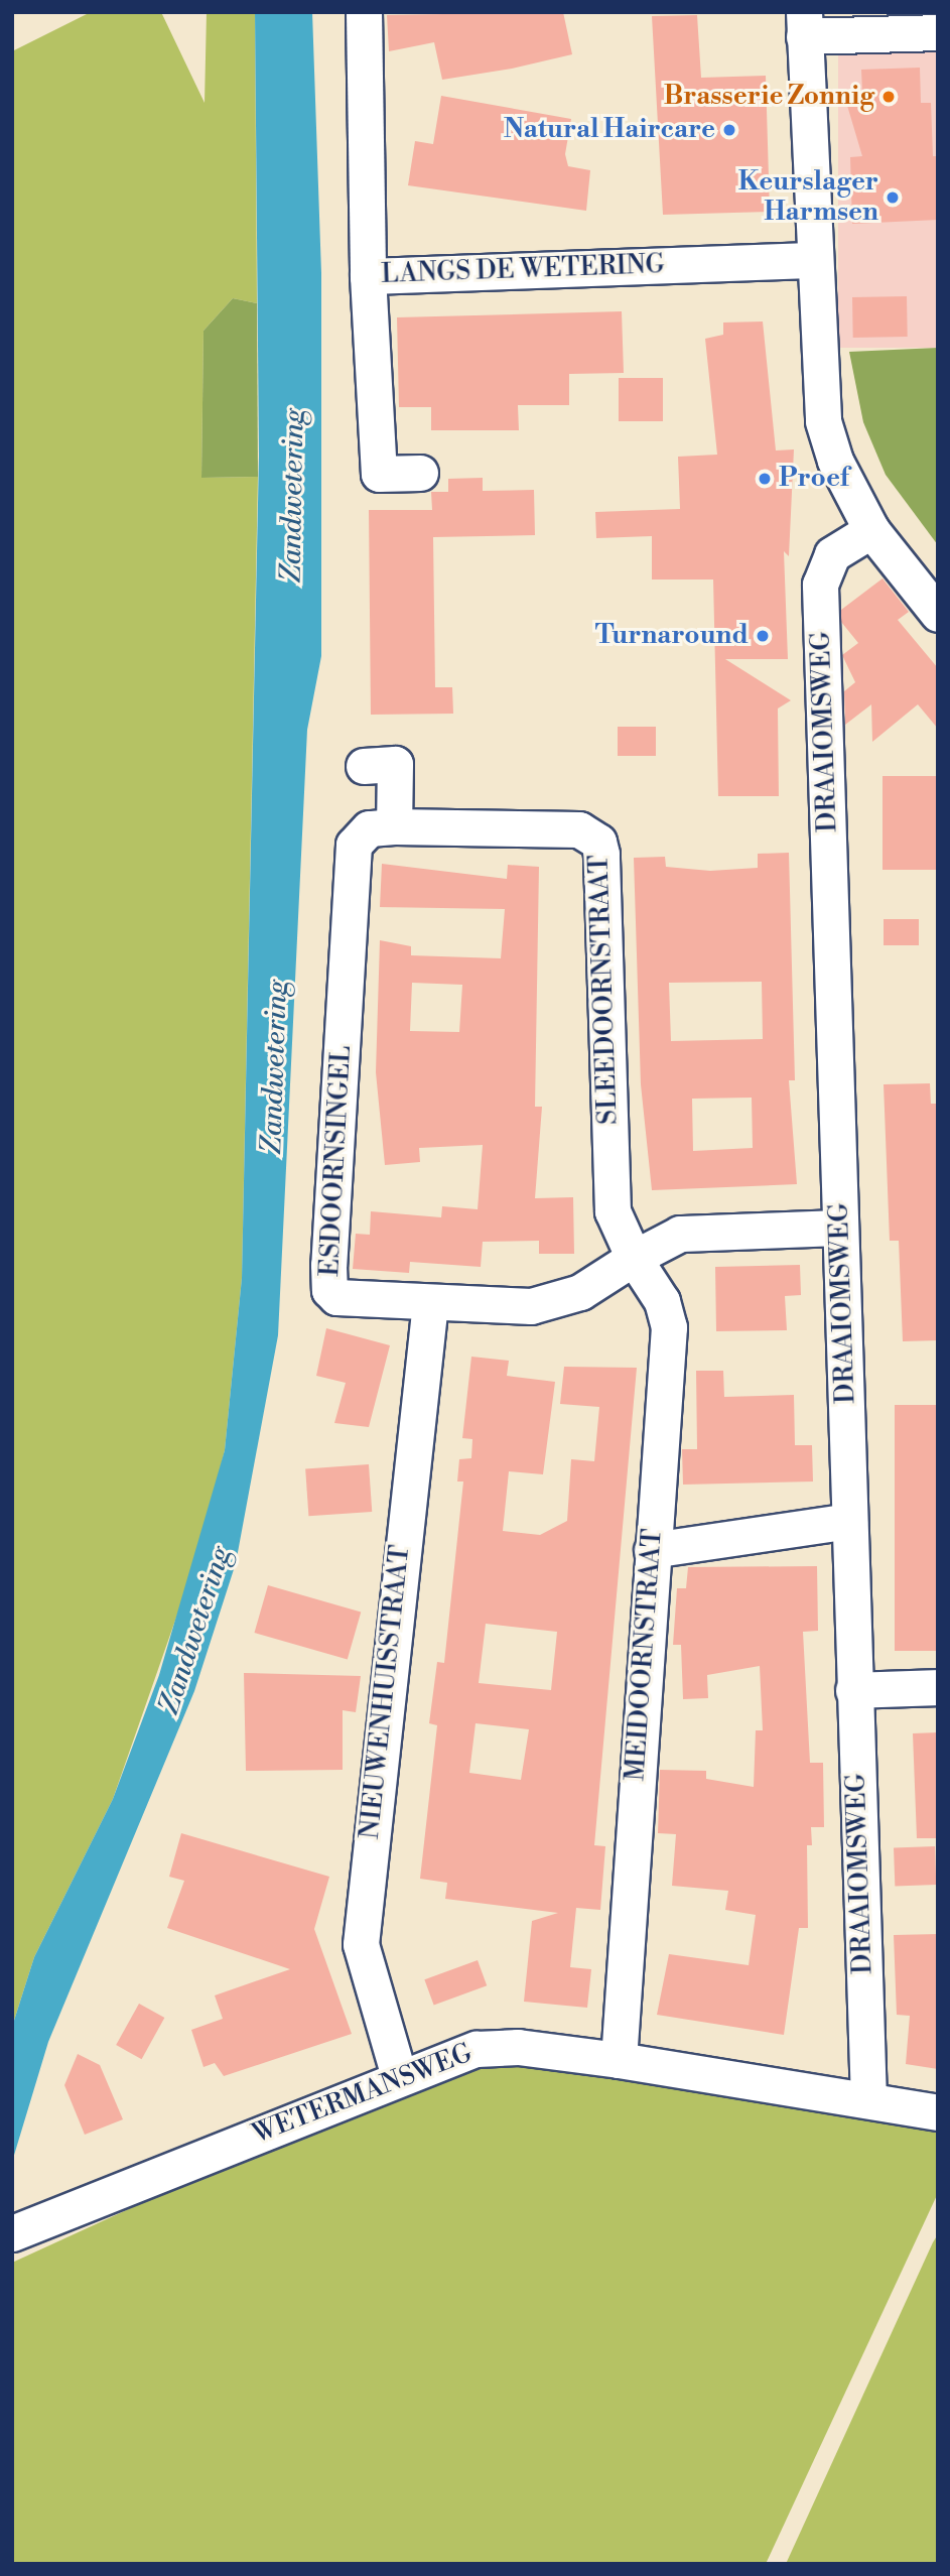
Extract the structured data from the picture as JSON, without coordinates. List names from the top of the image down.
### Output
{
  "streets": {
    "street": [
      "LANGS DE WETERING",
      "DRAAIOMSWEG",
      "SLEEDOORNSTRAAT",
      "ESDOORNSINGEL",
      "MEIDOORNSTRAAT",
      "NIEUWENHUISSTRAAT",
      "WETERMANSWEG"
    ]
  },
  "crossings": [
    ["DRAAIOMSWEG", "ESDOORNSINGEL"],
    ["DRAAIOMSWEG", "WETERMANSWEG"],
    ["SLEEDOORNSTRAAT", "ESDOORNSINGEL"],
    ["SLEEDOORNSTRAAT", "MEIDOORNSTRAAT"],
    ["ESDOORNSINGEL", "MEIDOORNSTRAAT"],
    ["ESDOORNSINGEL", "NIEUWENHUISSTRAAT"],
    ["MEIDOORNSTRAAT", "WETERMANSWEG"],
    ["NIEUWENHUISSTRAAT", "WETERMANSWEG"]
  ],
  "water": ["Zandwetering"],
  "places": [
    "Brasserie Zonnig",
    "Natural Haircare",
    "Keurslager Harmsen",
    "Proef",
    "Turnaround"
  ]
}
